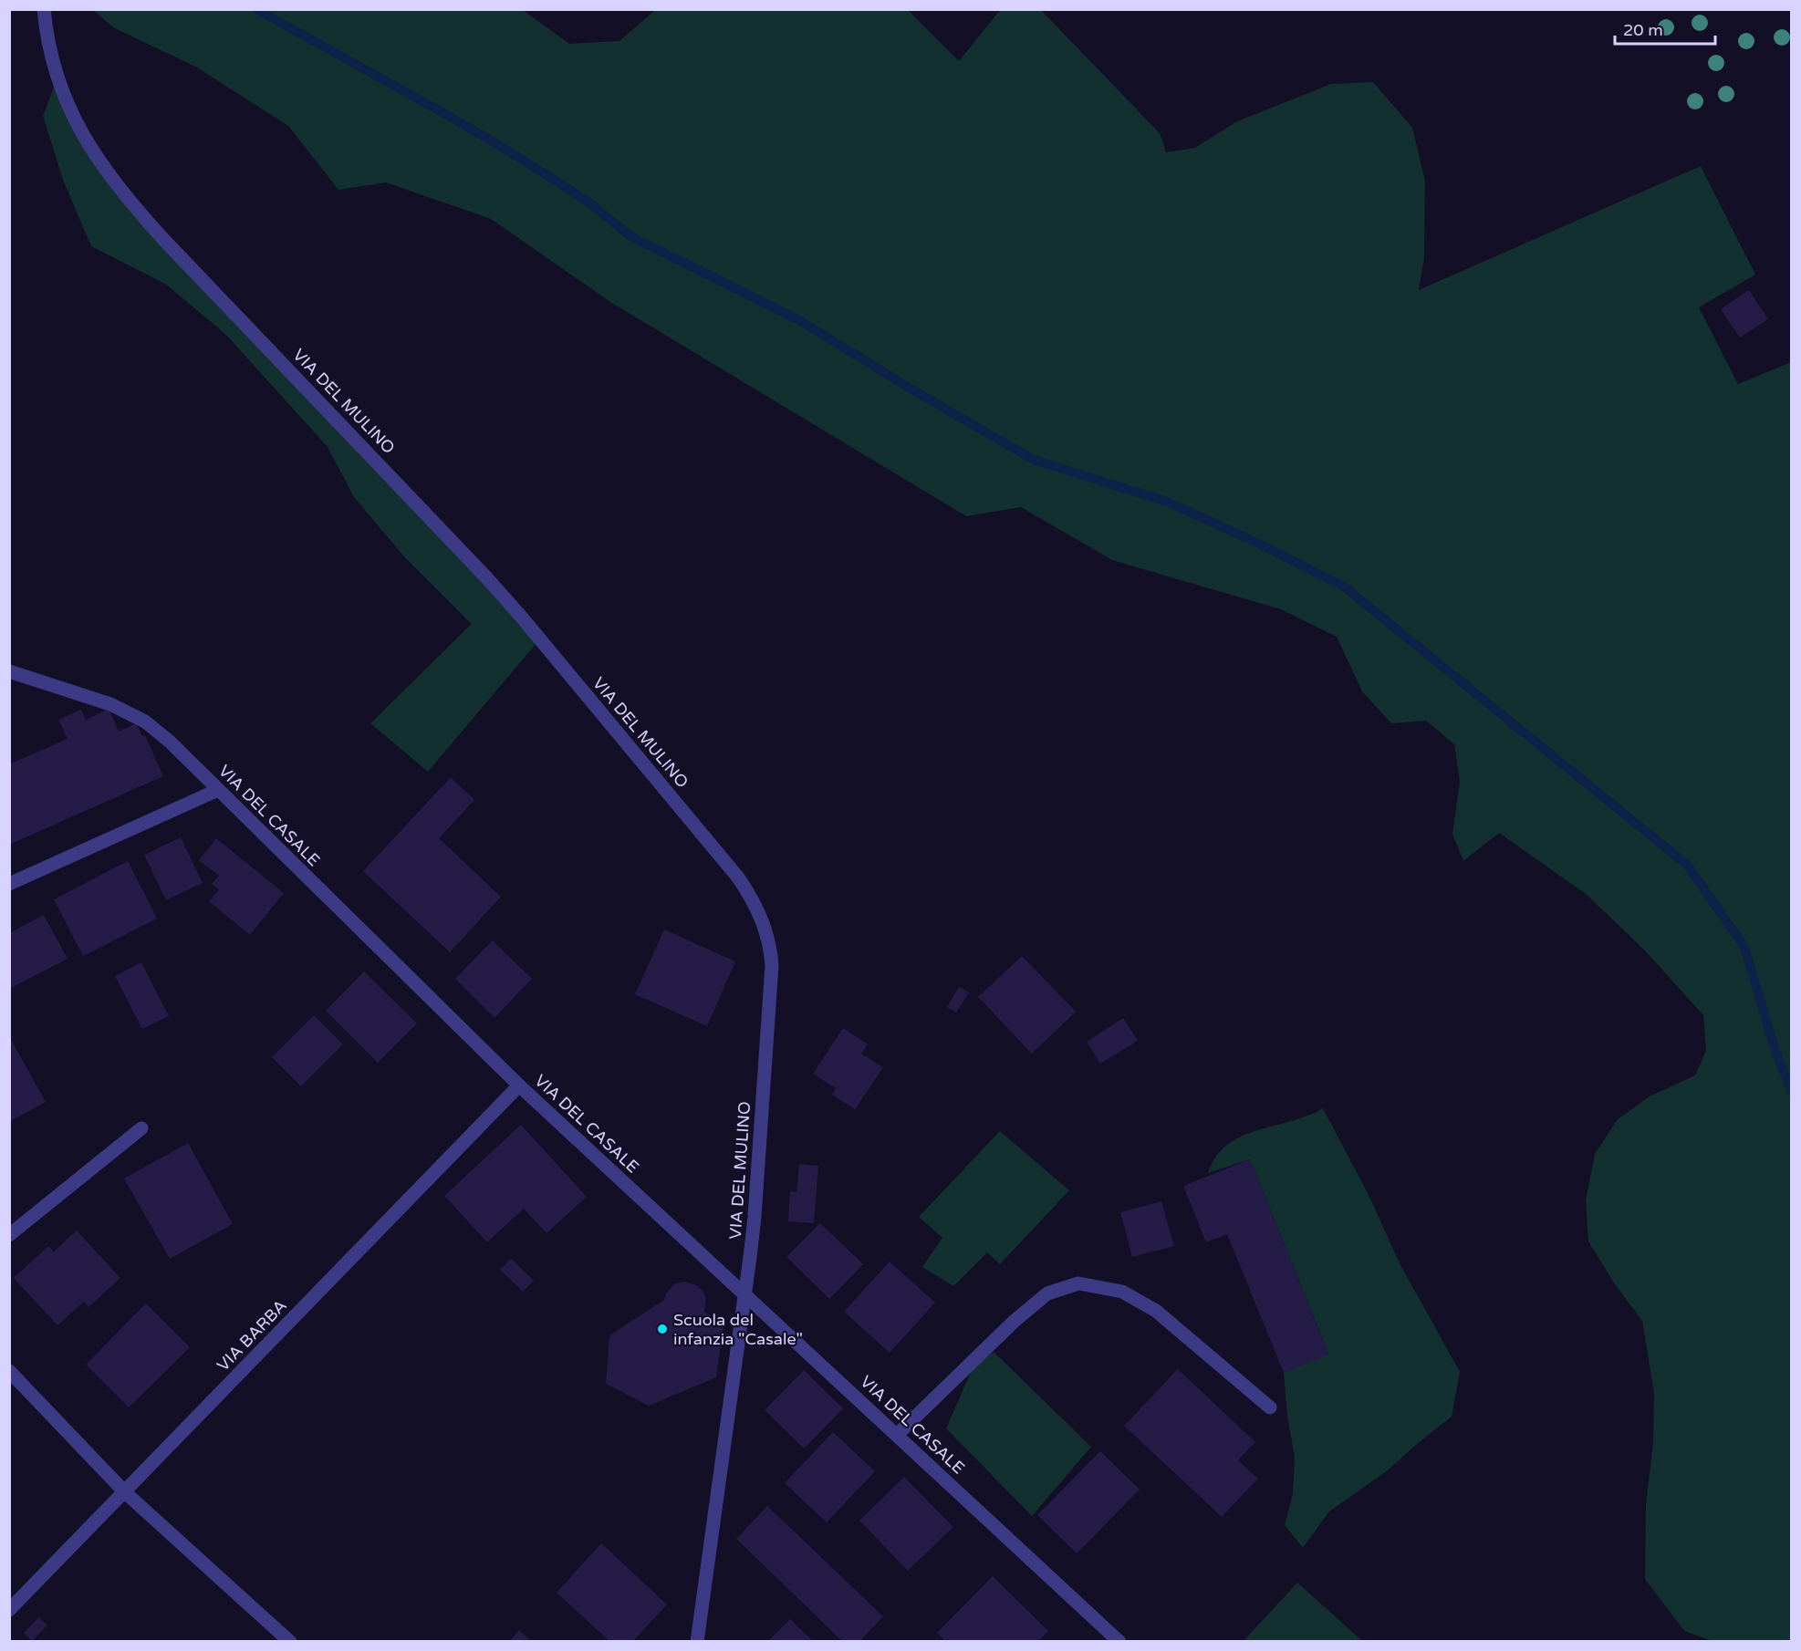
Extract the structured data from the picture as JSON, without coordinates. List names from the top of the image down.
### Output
{
  "streets": {
    "street": ["VIA DEL MULINO", "VIA DEL CASALE", "VIA BARBA"]
  },
  "crossings": [
    ["VIA DEL MULINO", "VIA DEL CASALE"],
    ["VIA DEL CASALE", "VIA BARBA"]
  ],
  "places": ["Scuola del infanzia \"Casale\""],
  "scale_bar": "20 m"
}
